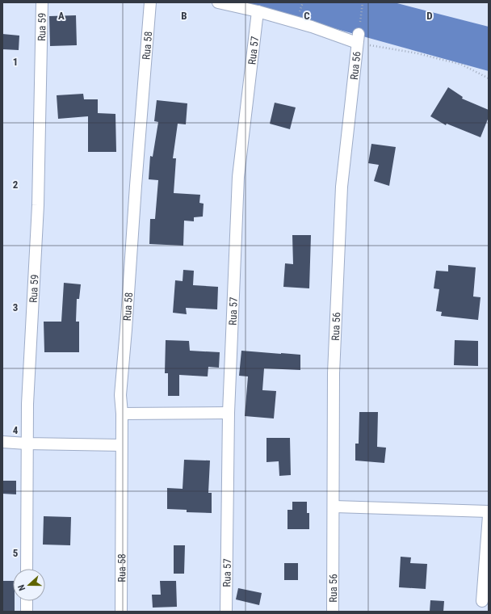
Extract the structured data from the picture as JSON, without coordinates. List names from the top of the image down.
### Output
{
  "streets": {
    "street": [
      "Rua 59",
      "Rua 58",
      "Rua 57",
      "Rua 56"
    ]
  },
  "north": "left",
  "grid": {
    "columns": [
      "A",
      "B",
      "C",
      "D"
    ],
    "rows": [
      "1",
      "2",
      "3",
      "4",
      "5"
    ]
  }
}
